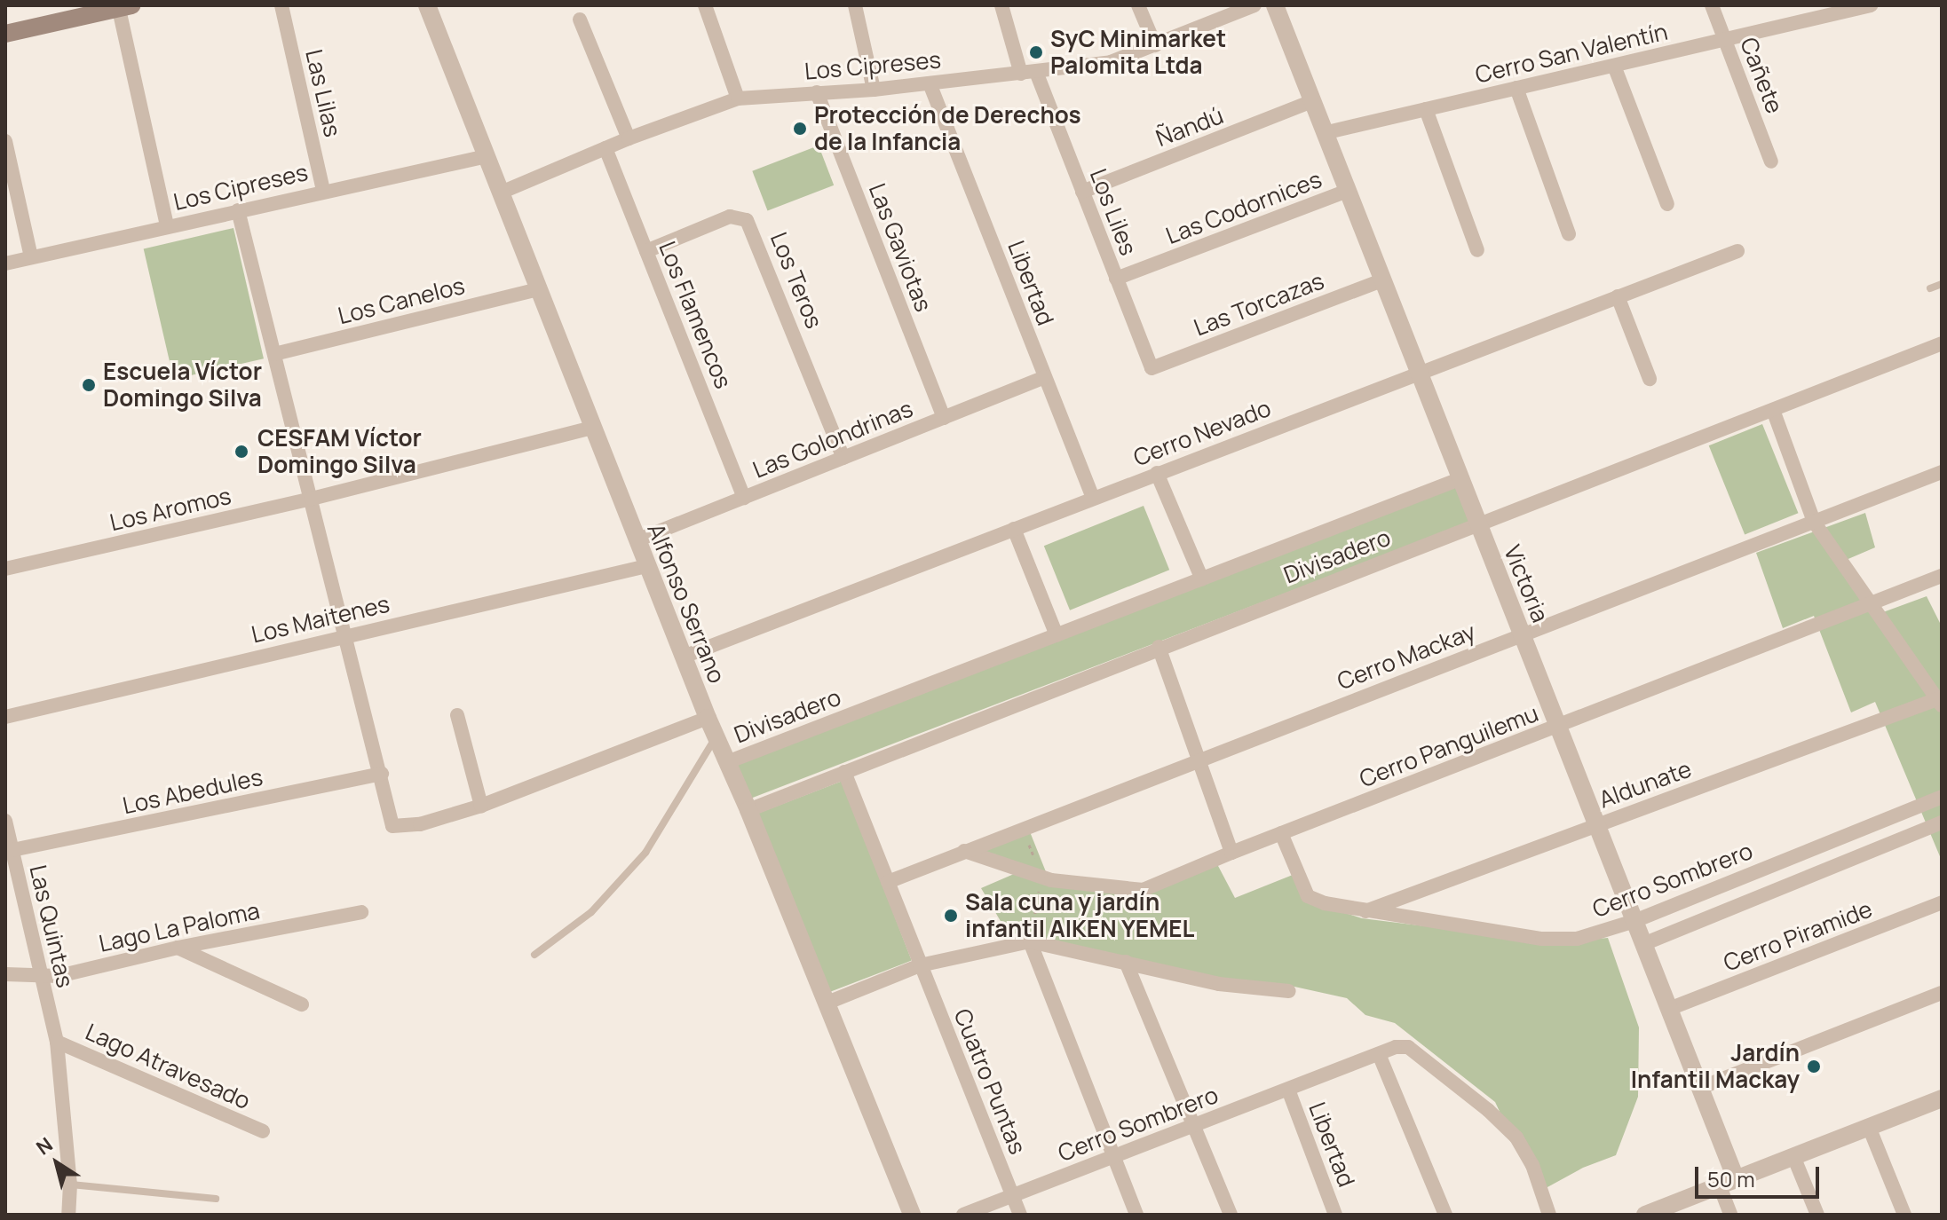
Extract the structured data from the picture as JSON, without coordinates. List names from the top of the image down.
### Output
{
  "streets": {
    "street": [
      "Cerro San Valentín",
      "Los Cipreses",
      "Cañete",
      "Las Lilas",
      "Ñandú",
      "Las Codornices",
      "Los Liles",
      "Las Gaviotas",
      "Los Teros",
      "Libertad",
      "Los Canelos",
      "Las Torcazas",
      "Los Flamencos",
      "Cerro Nevado",
      "Las Golondrinas",
      "Los Aromos",
      "Divisadero",
      "Victoria",
      "Alfonso Serrano",
      "Los Maitenes",
      "Cerro Mackay",
      "Cerro Panguilemu",
      "Aldunate",
      "Los Abedules",
      "Cerro Sombrero",
      "Las Quintas",
      "Lago La Paloma",
      "Cerro Piramide",
      "Lago Atravesado",
      "Cuatro Puntas"
    ]
  },
  "crossings": [
    ["Cerro San Valentín", "Cañete"],
    ["Cerro San Valentín", "Victoria"],
    ["Los Cipreses", "Las Lilas"],
    ["Los Cipreses", "Los Liles"],
    ["Los Cipreses", "Las Gaviotas"],
    ["Los Cipreses", "Libertad"],
    ["Los Cipreses", "Los Flamencos"],
    ["Los Cipreses", "Alfonso Serrano"],
    ["Ñandú", "Los Liles"],
    ["Ñandú", "Victoria"],
    ["Las Codornices", "Los Liles"],
    ["Las Codornices", "Victoria"],
    ["Los Liles", "Las Torcazas"],
    ["Las Gaviotas", "Las Golondrinas"],
    ["Los Teros", "Los Flamencos"],
    ["Los Teros", "Las Golondrinas"],
    ["Libertad", "Cerro Nevado"],
    ["Libertad", "Las Golondrinas"],
    ["Libertad", "Cerro Sombrero"],
    ["Los Canelos", "Alfonso Serrano"],
    ["Las Torcazas", "Victoria"],
    ["Los Flamencos", "Las Golondrinas"],
    ["Cerro Nevado", "Victoria"],
    ["Cerro Nevado", "Alfonso Serrano"],
    ["Las Golondrinas", "Alfonso Serrano"],
    ["Los Aromos", "Alfonso Serrano"],
    ["Divisadero", "Victoria"],
    ["Divisadero", "Alfonso Serrano"],
    ["Divisadero", "Los Abedules"],
    ["Divisadero", "Cuatro Puntas"],
    ["Victoria", "Cerro Mackay"],
    ["Victoria", "Cerro Panguilemu"],
    ["Victoria", "Aldunate"],
    ["Victoria", "Cerro Sombrero"],
    ["Victoria", "Cerro Piramide"],
    ["Alfonso Serrano", "Los Maitenes"],
    ["Cerro Mackay", "Cerro Panguilemu"],
    ["Cerro Mackay", "Cuatro Puntas"],
    ["Cerro Panguilemu", "Cerro Sombrero"],
    ["Aldunate", "Cerro Sombrero"],
    ["Los Abedules", "Las Quintas"],
    ["Cerro Sombrero", "Cuatro Puntas"],
    ["Las Quintas", "Lago La Paloma"],
    ["Las Quintas", "Lago Atravesado"]
  ],
  "places": [
    "SyC Minimarket Palomita Ltda",
    "Protección de Derechos de la Infancia",
    "Escuela Víctor Domingo Silva",
    "CESFAM Víctor Domingo Silva",
    "Sala cuna y jardín infantil AIKEN YEMEL",
    "Jardín Infantil Mackay"
  ],
  "scale_bar": "50 m",
  "north": "top left"
}
